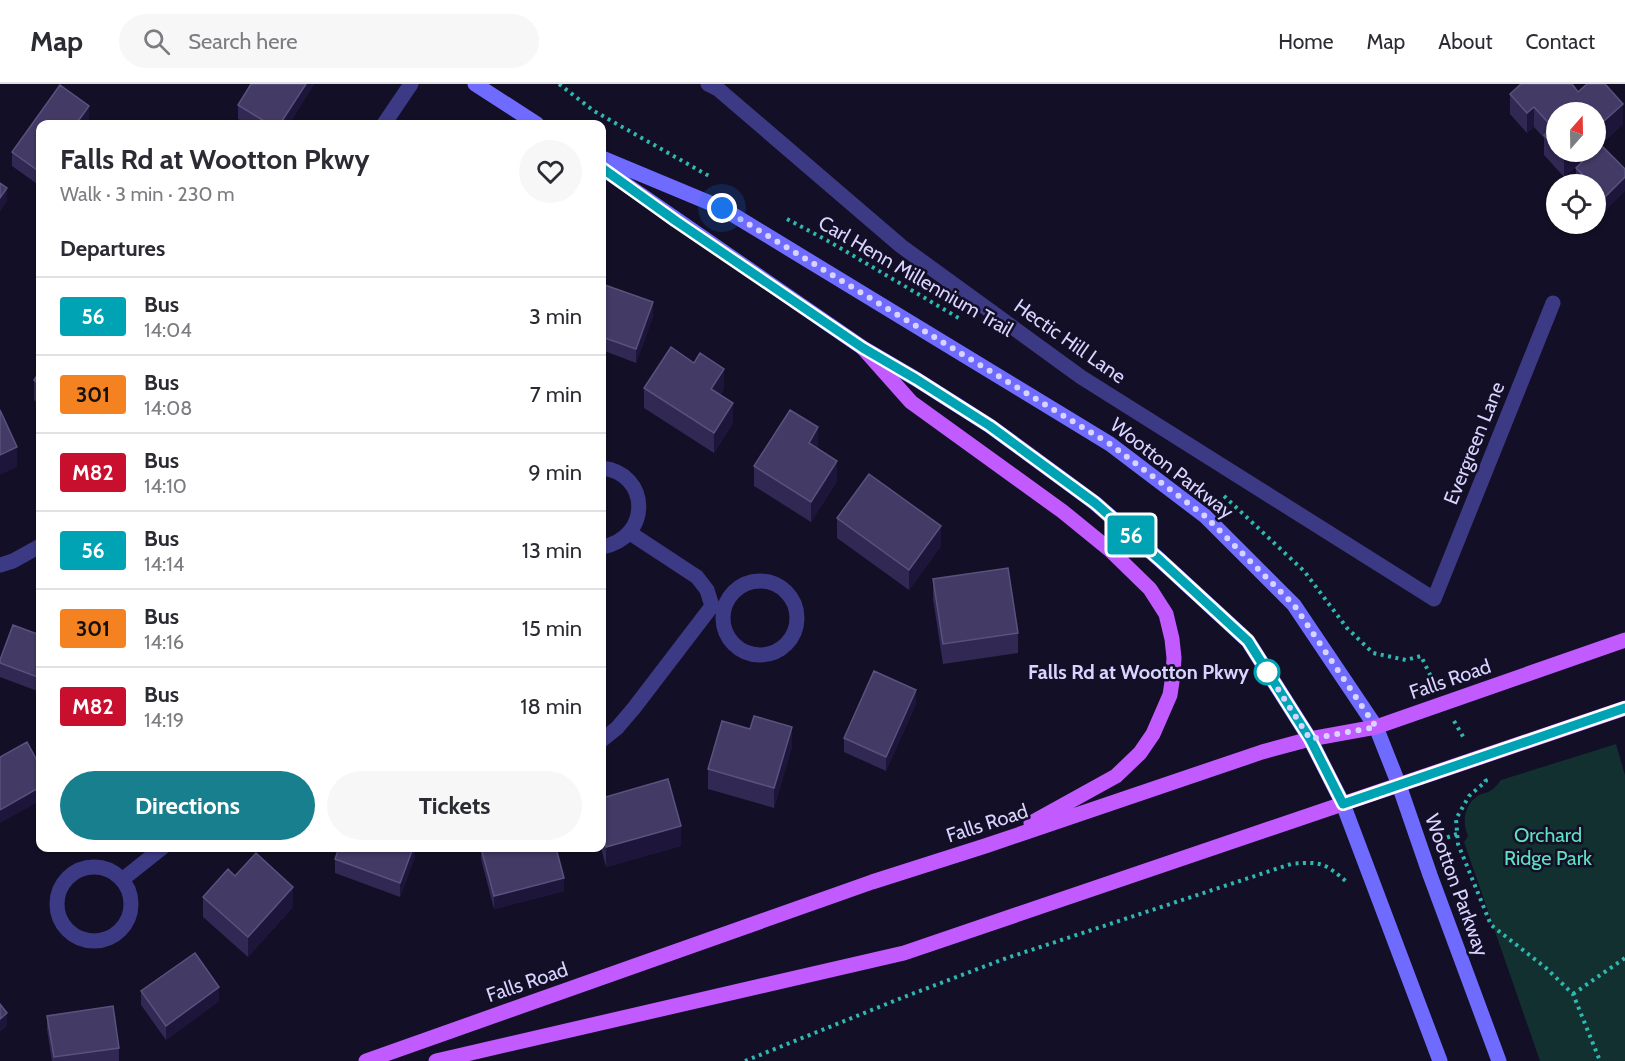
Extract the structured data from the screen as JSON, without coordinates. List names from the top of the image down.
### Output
{
  "streets": {
    "main road": ["Wootton Parkway", "Falls Road"],
    "street": ["Hectic Hill Lane", "Evergreen Lane"],
    "path": ["Carl Henn Millennium Trail"]
  },
  "crossings": [
    ["Hectic Hill Lane", "Evergreen Lane"],
    ["Wootton Parkway", "Falls Road"]
  ],
  "parks": ["Orchard Ridge Park"],
  "places": ["Falls Rd at Wootton Pkwy"],
  "lines": ["bus line 56"],
  "north": "top",
  "page": {
    "header": "Map",
    "search": "Search here",
    "nav": [
      "Home",
      "Map",
      "About",
      "Contact"
    ],
    "on_map": "56",
    "heading": [
      ["Falls Rd at Wootton Pkwy", "Walk · 3 min · 230 m"],
      "Departures"
    ],
    "list": [
      {
        "mark": "56",
        "name": "Bus",
        "note": "14:04",
        "value": "3 min"
      },
      {
        "mark": "301",
        "name": "Bus",
        "note": "14:08",
        "value": "7 min"
      },
      {
        "mark": "M82",
        "name": "Bus",
        "note": "14:10",
        "value": "9 min"
      },
      {
        "mark": "56",
        "name": "Bus",
        "note": "14:14",
        "value": "13 min"
      },
      {
        "mark": "301",
        "name": "Bus",
        "note": "14:16",
        "value": "15 min"
      },
      {
        "mark": "M82",
        "name": "Bus",
        "note": "14:19",
        "value": "18 min"
      }
    ],
    "buttons": ["Directions", "Tickets"]
  }
}
